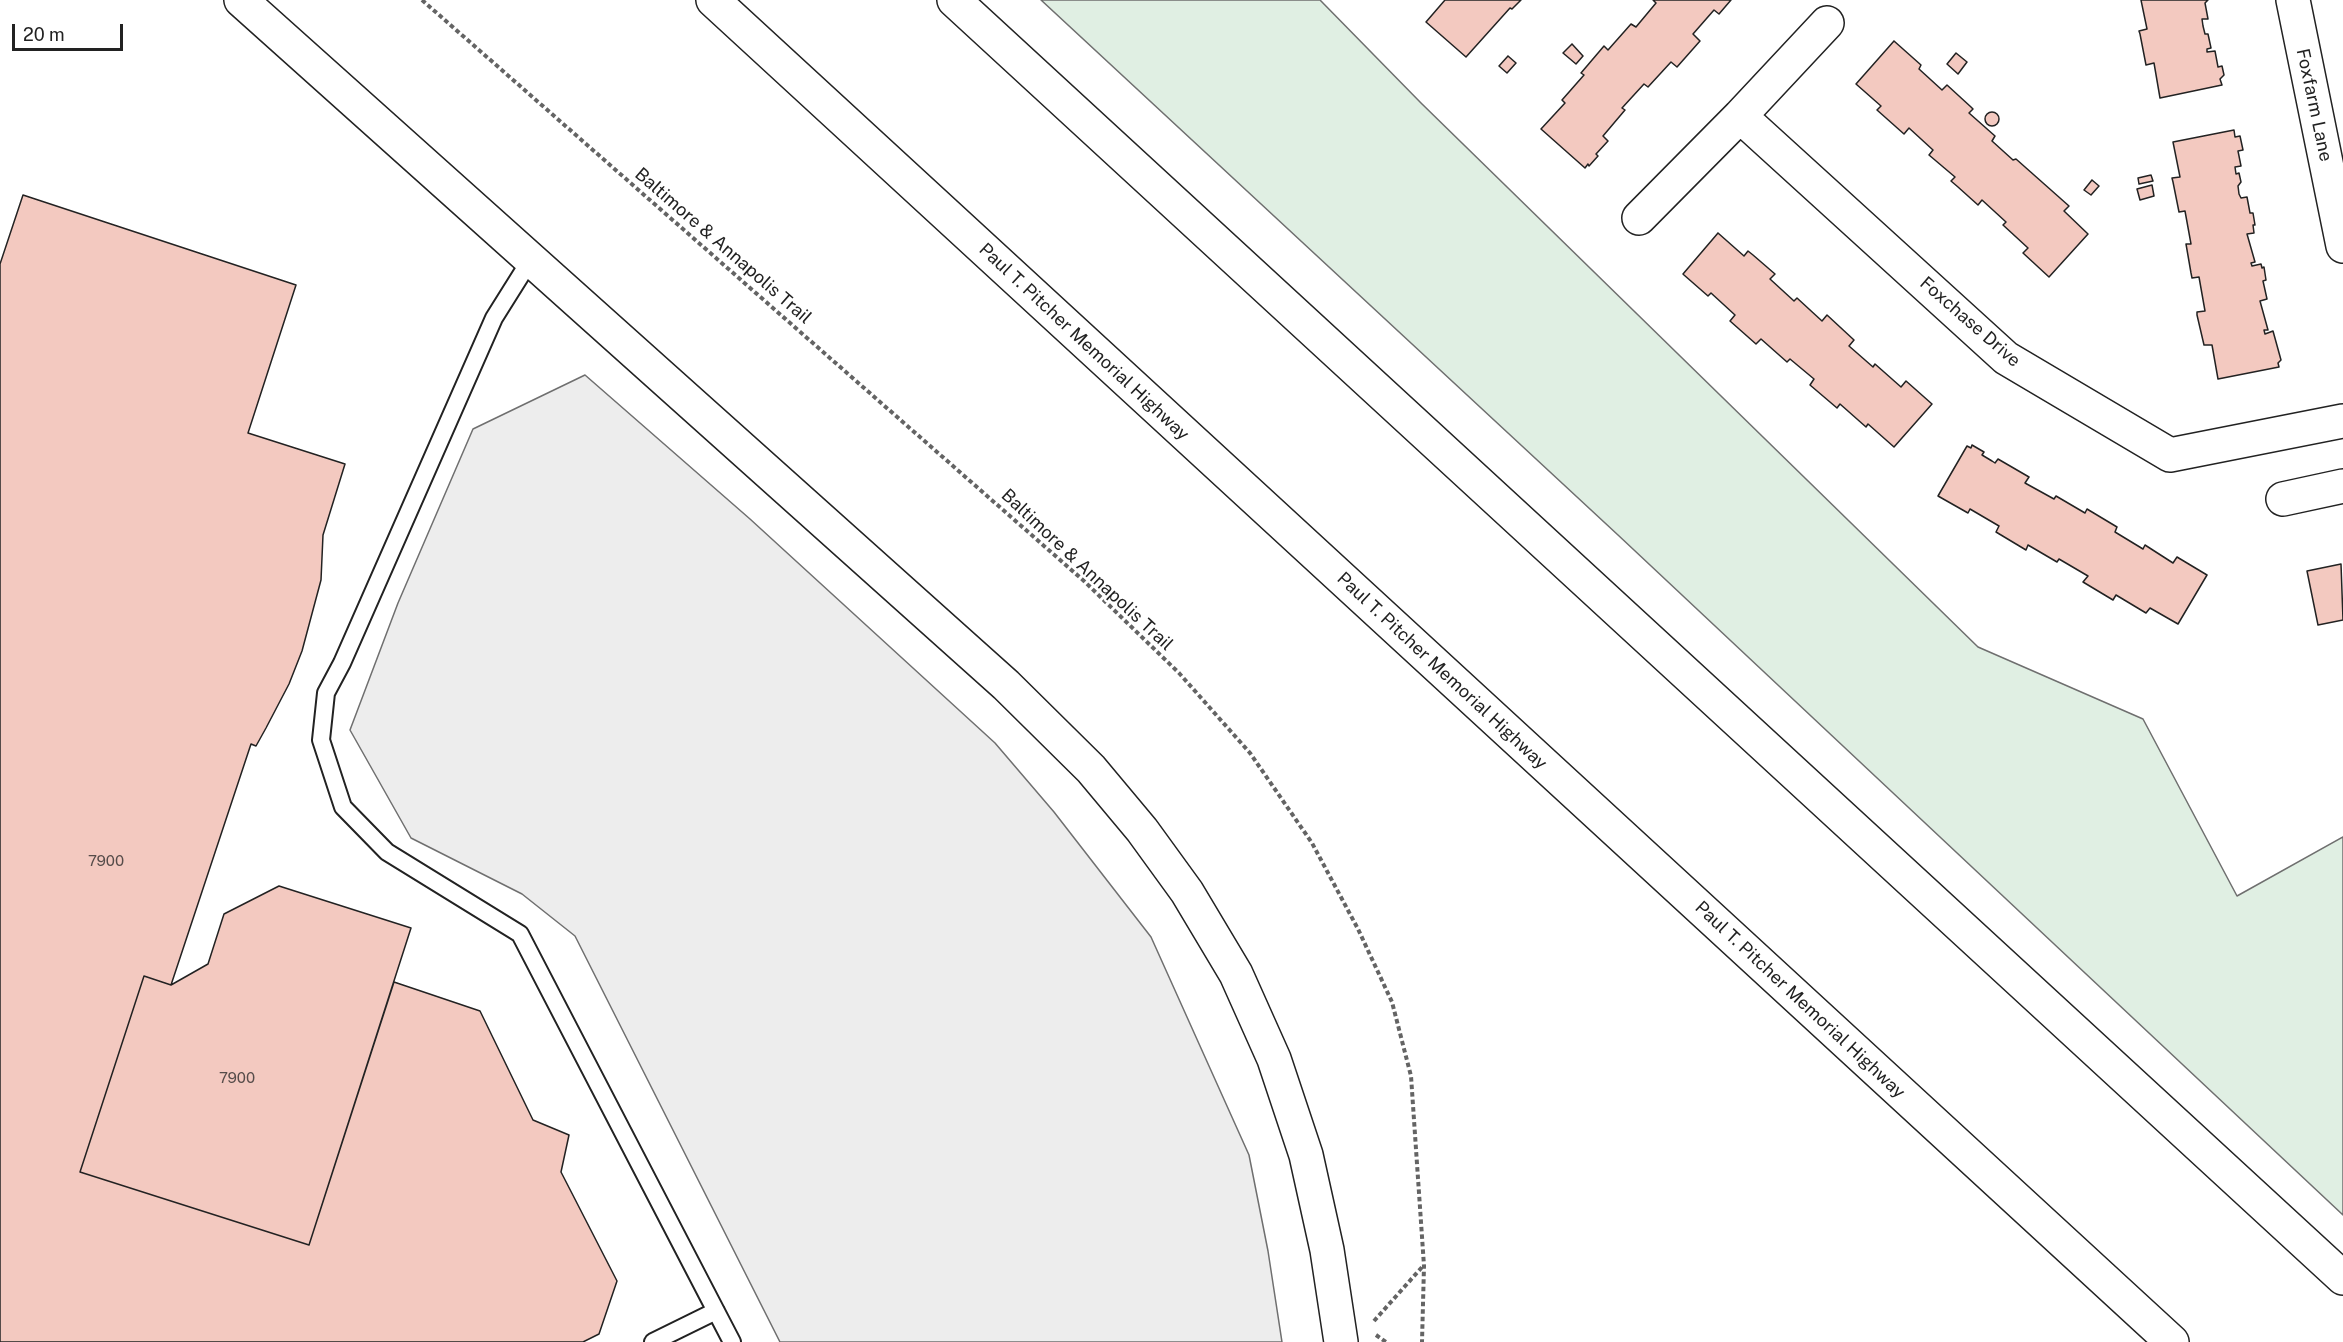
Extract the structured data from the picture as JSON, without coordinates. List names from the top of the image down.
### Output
{
  "streets": {
    "main road": ["Foxfarm Lane", "Foxchase Drive", "Paul T. Pitcher Memorial Highway"],
    "path": ["Baltimore & Annapolis Trail"]
  },
  "house_numbers": ["7900", "7900"],
  "scale_bar": "20 m"
}
